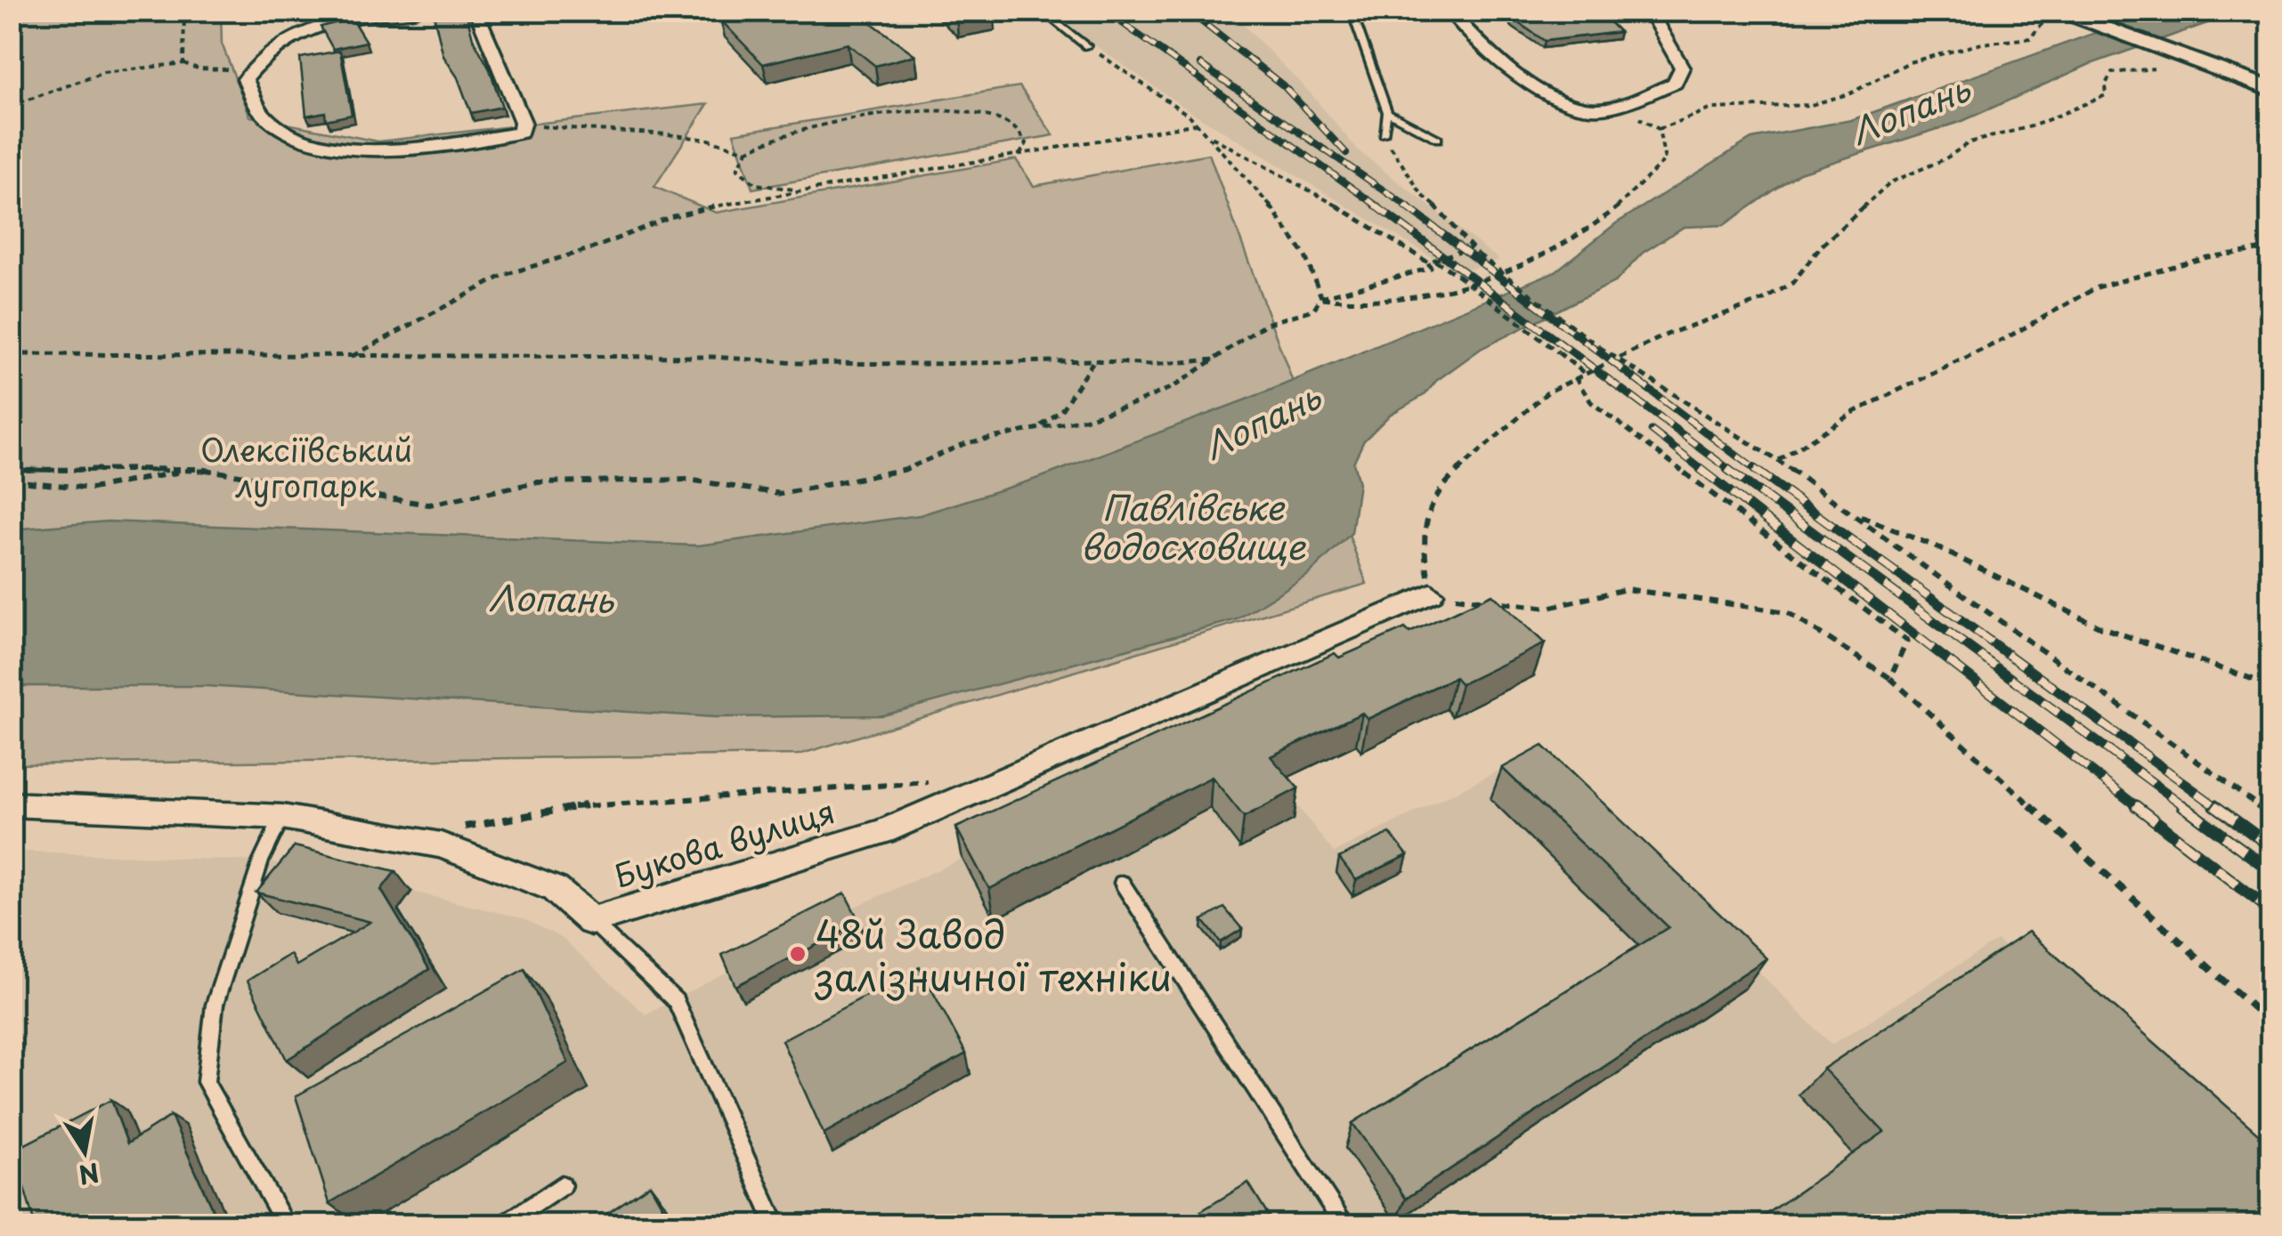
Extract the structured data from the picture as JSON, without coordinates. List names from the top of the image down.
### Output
{
  "streets": {
    "street": ["Букова вулиця"]
  },
  "water": ["Лопань", "Павлівське водосховище"],
  "parks": ["Олексіївський лугопарк"],
  "places": ["48й Завод залізничної техніки"],
  "north": "bottom"
}
